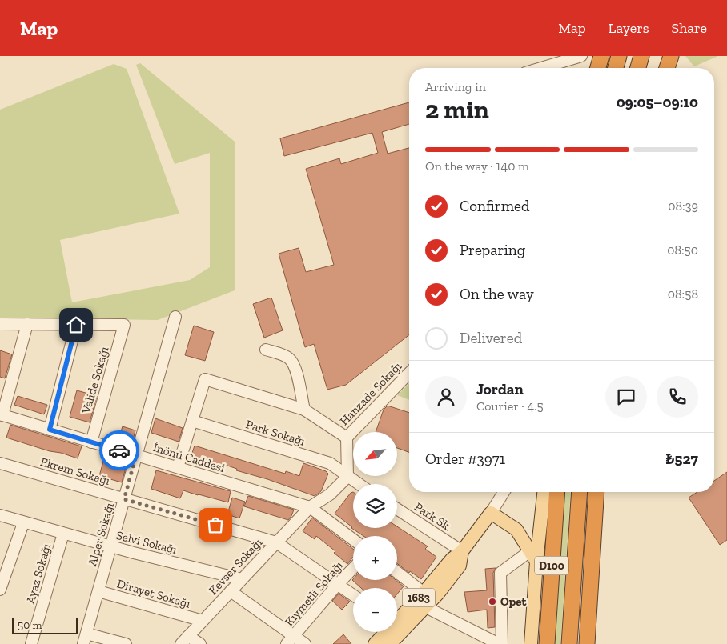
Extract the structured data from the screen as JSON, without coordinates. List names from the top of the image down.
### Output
{
  "streets": {
    "highway": ["D100"],
    "main road": ["1683"],
    "street": [
      "Valide Sokağı",
      "Hanzade Sokağı",
      "Park Sokağı",
      "İnönü Caddesi",
      "Ekrem Sokağı",
      "Park Sk.",
      "Alper Sokağı",
      "Selvi Sokağı",
      "Kevser Sokağı",
      "Ayaz Sokağı",
      "Dirayet Sokağı",
      "Kıymetli Sokağı"
    ]
  },
  "crossings": [
    ["Valide Sokağı", "İnönü Caddesi"],
    ["Park Sokağı", "Kevser Sokağı"],
    ["İnönü Caddesi", "Alper Sokağı"],
    ["İnönü Caddesi", "Kevser Sokağı"],
    ["Ekrem Sokağı", "Alper Sokağı"],
    ["Ekrem Sokağı", "Kevser Sokağı"],
    ["Ekrem Sokağı", "Kıymetli Sokağı"],
    ["Park Sk.", "1683"],
    ["Alper Sokağı", "Selvi Sokağı"],
    ["Alper Sokağı", "Dirayet Sokağı"],
    ["Selvi Sokağı", "Kevser Sokağı"],
    ["Selvi Sokağı", "Ayaz Sokağı"],
    ["Kevser Sokağı", "Dirayet Sokağı"]
  ],
  "places": ["Opet"],
  "scale_bar": "50 m",
  "north": "bottom left",
  "page": {
    "header": "Map",
    "nav": ["Map", "Layers", "Share"],
    "heading": ["2 min", "Arriving in", "09:05–09:10"],
    "panel": [
      "Jordan",
      "Courier · 4.5",
      "Order #3971",
      "₺527"
    ],
    "bar": "On the way · 140 m",
    "list": [
      ["Confirmed", "08:39"],
      ["Preparing", "08:50"],
      ["On the way", "08:58"],
      "Delivered"
    ],
    "map_buttons": ["+", "−"],
    "scale": "50 m"
  }
}
